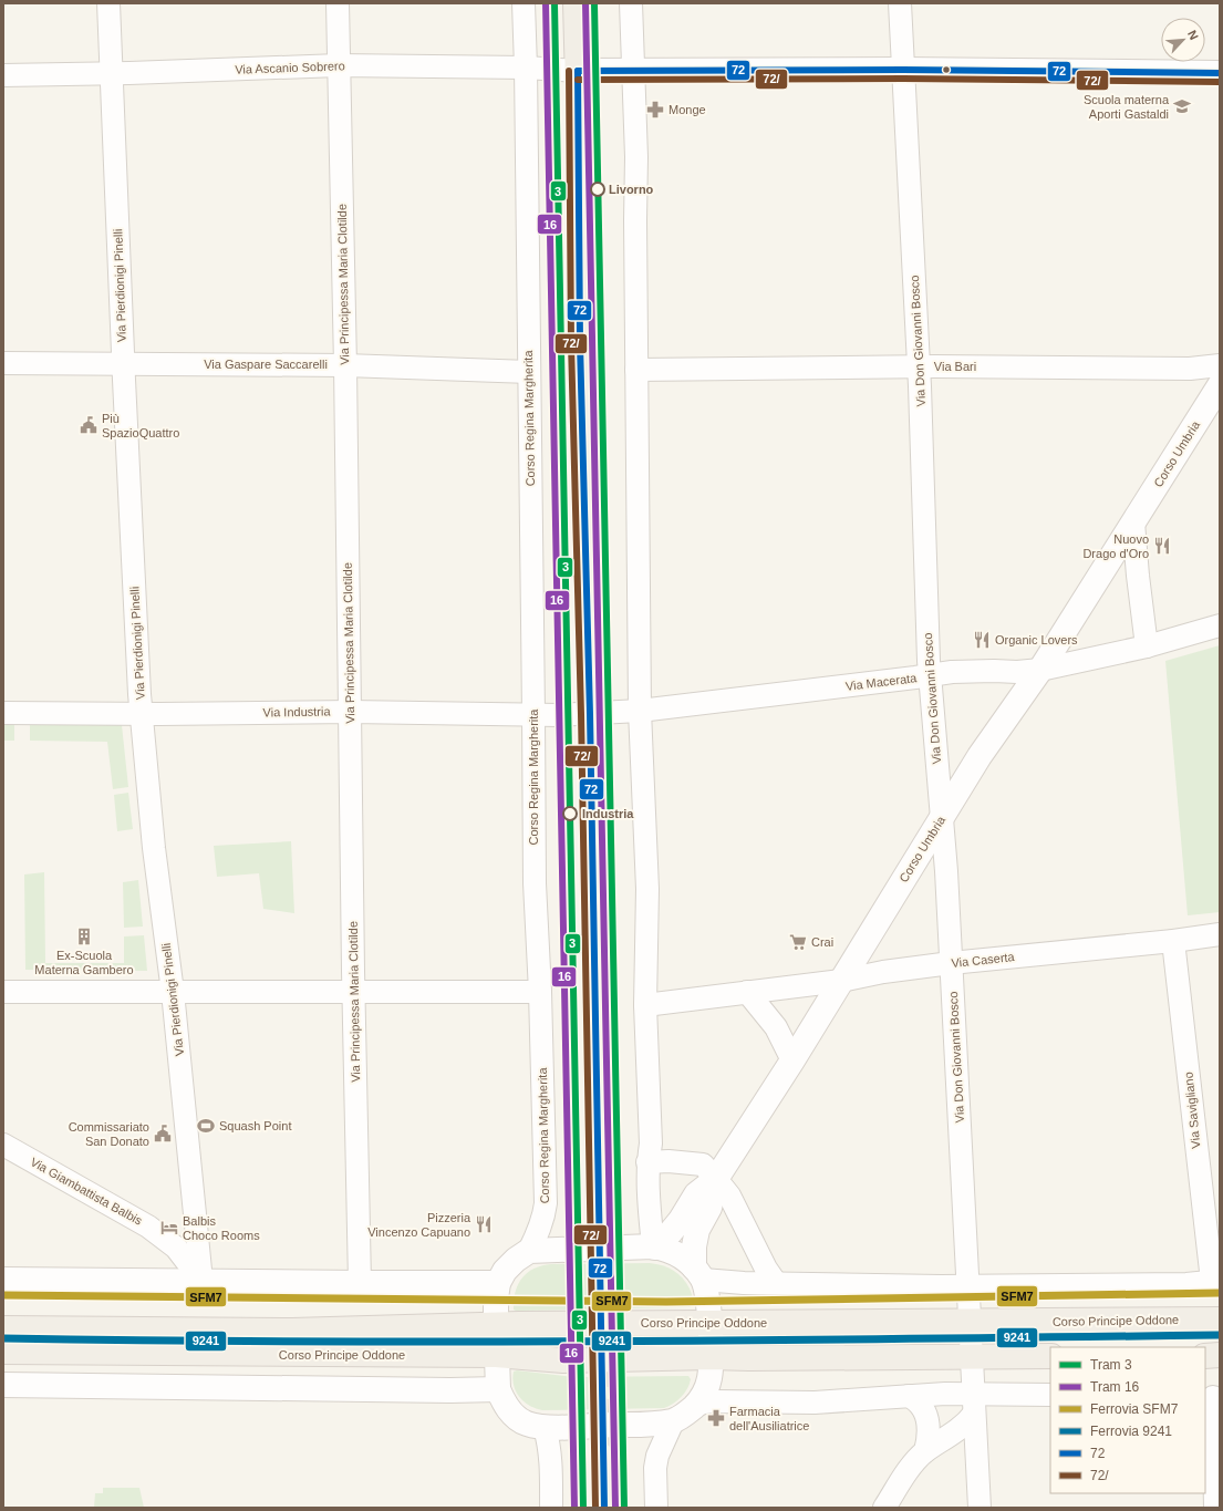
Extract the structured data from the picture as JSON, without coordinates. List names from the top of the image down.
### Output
{
  "streets": {
    "main road": ["Corso Regina Margherita", "Corso Umbria", "Corso Principe Oddone"],
    "street": [
      "Via Ascanio Sobrero",
      "Via Principessa Maria Clotilde",
      "Via Pierdionigi Pinelli",
      "Via Don Giovanni Bosco",
      "Via Gaspare Saccarelli",
      "Via Bari",
      "Via Macerata",
      "Via Industria",
      "Via Caserta",
      "Via Savigliano",
      "Via Giambattista Balbis"
    ]
  },
  "crossings": [
    ["Via Ascanio Sobrero", "Via Principessa Maria Clotilde"],
    ["Via Ascanio Sobrero", "Via Pierdionigi Pinelli"],
    ["Via Ascanio Sobrero", "Corso Regina Margherita"],
    ["Via Principessa Maria Clotilde", "Via Gaspare Saccarelli"],
    ["Via Principessa Maria Clotilde", "Via Industria"],
    ["Via Pierdionigi Pinelli", "Via Gaspare Saccarelli"],
    ["Via Pierdionigi Pinelli", "Via Industria"],
    ["Via Pierdionigi Pinelli", "Via Giambattista Balbis"],
    ["Via Don Giovanni Bosco", "Via Bari"],
    ["Via Don Giovanni Bosco", "Corso Umbria"],
    ["Via Don Giovanni Bosco", "Via Macerata"],
    ["Via Don Giovanni Bosco", "Via Caserta"],
    ["Via Don Giovanni Bosco", "Corso Principe Oddone"],
    ["Via Gaspare Saccarelli", "Corso Regina Margherita"],
    ["Corso Regina Margherita", "Via Industria"],
    ["Corso Regina Margherita", "Corso Principe Oddone"],
    ["Corso Umbria", "Via Macerata"],
    ["Corso Umbria", "Via Caserta"],
    ["Via Macerata", "Via Industria"],
    ["Via Caserta", "Via Savigliano"]
  ],
  "places": {
    "school or university": ["Scuola materna Aporti Gastaldi"],
    "pharmacy": ["Monge", "Farmacia dell'Ausiliatrice"],
    "other": ["Livorno", "Industria"],
    "public building": ["Più SpazioQuattro", "Commissariato San Donato"],
    "restaurant": ["Nuovo Drago d'Oro", "Organic Lovers", "Pizzeria Vincenzo Capuano"],
    "building": ["Ex-Scuola Materna Gambero"],
    "supermarket": ["Crai"],
    "sports": ["Squash Point"],
    "hotel": ["Balbis Choco Rooms"]
  },
  "lines": [
    "tram line 3",
    "tram line 16",
    "transit line 72",
    "transit line 72/",
    "rail line SFM7",
    "rail line 9241"
  ],
  "legend": [
    "Tram 3",
    "Tram 16",
    "Ferrovia SFM7",
    "Ferrovia 9241",
    "72",
    "72/"
  ],
  "north": "top right"
}
